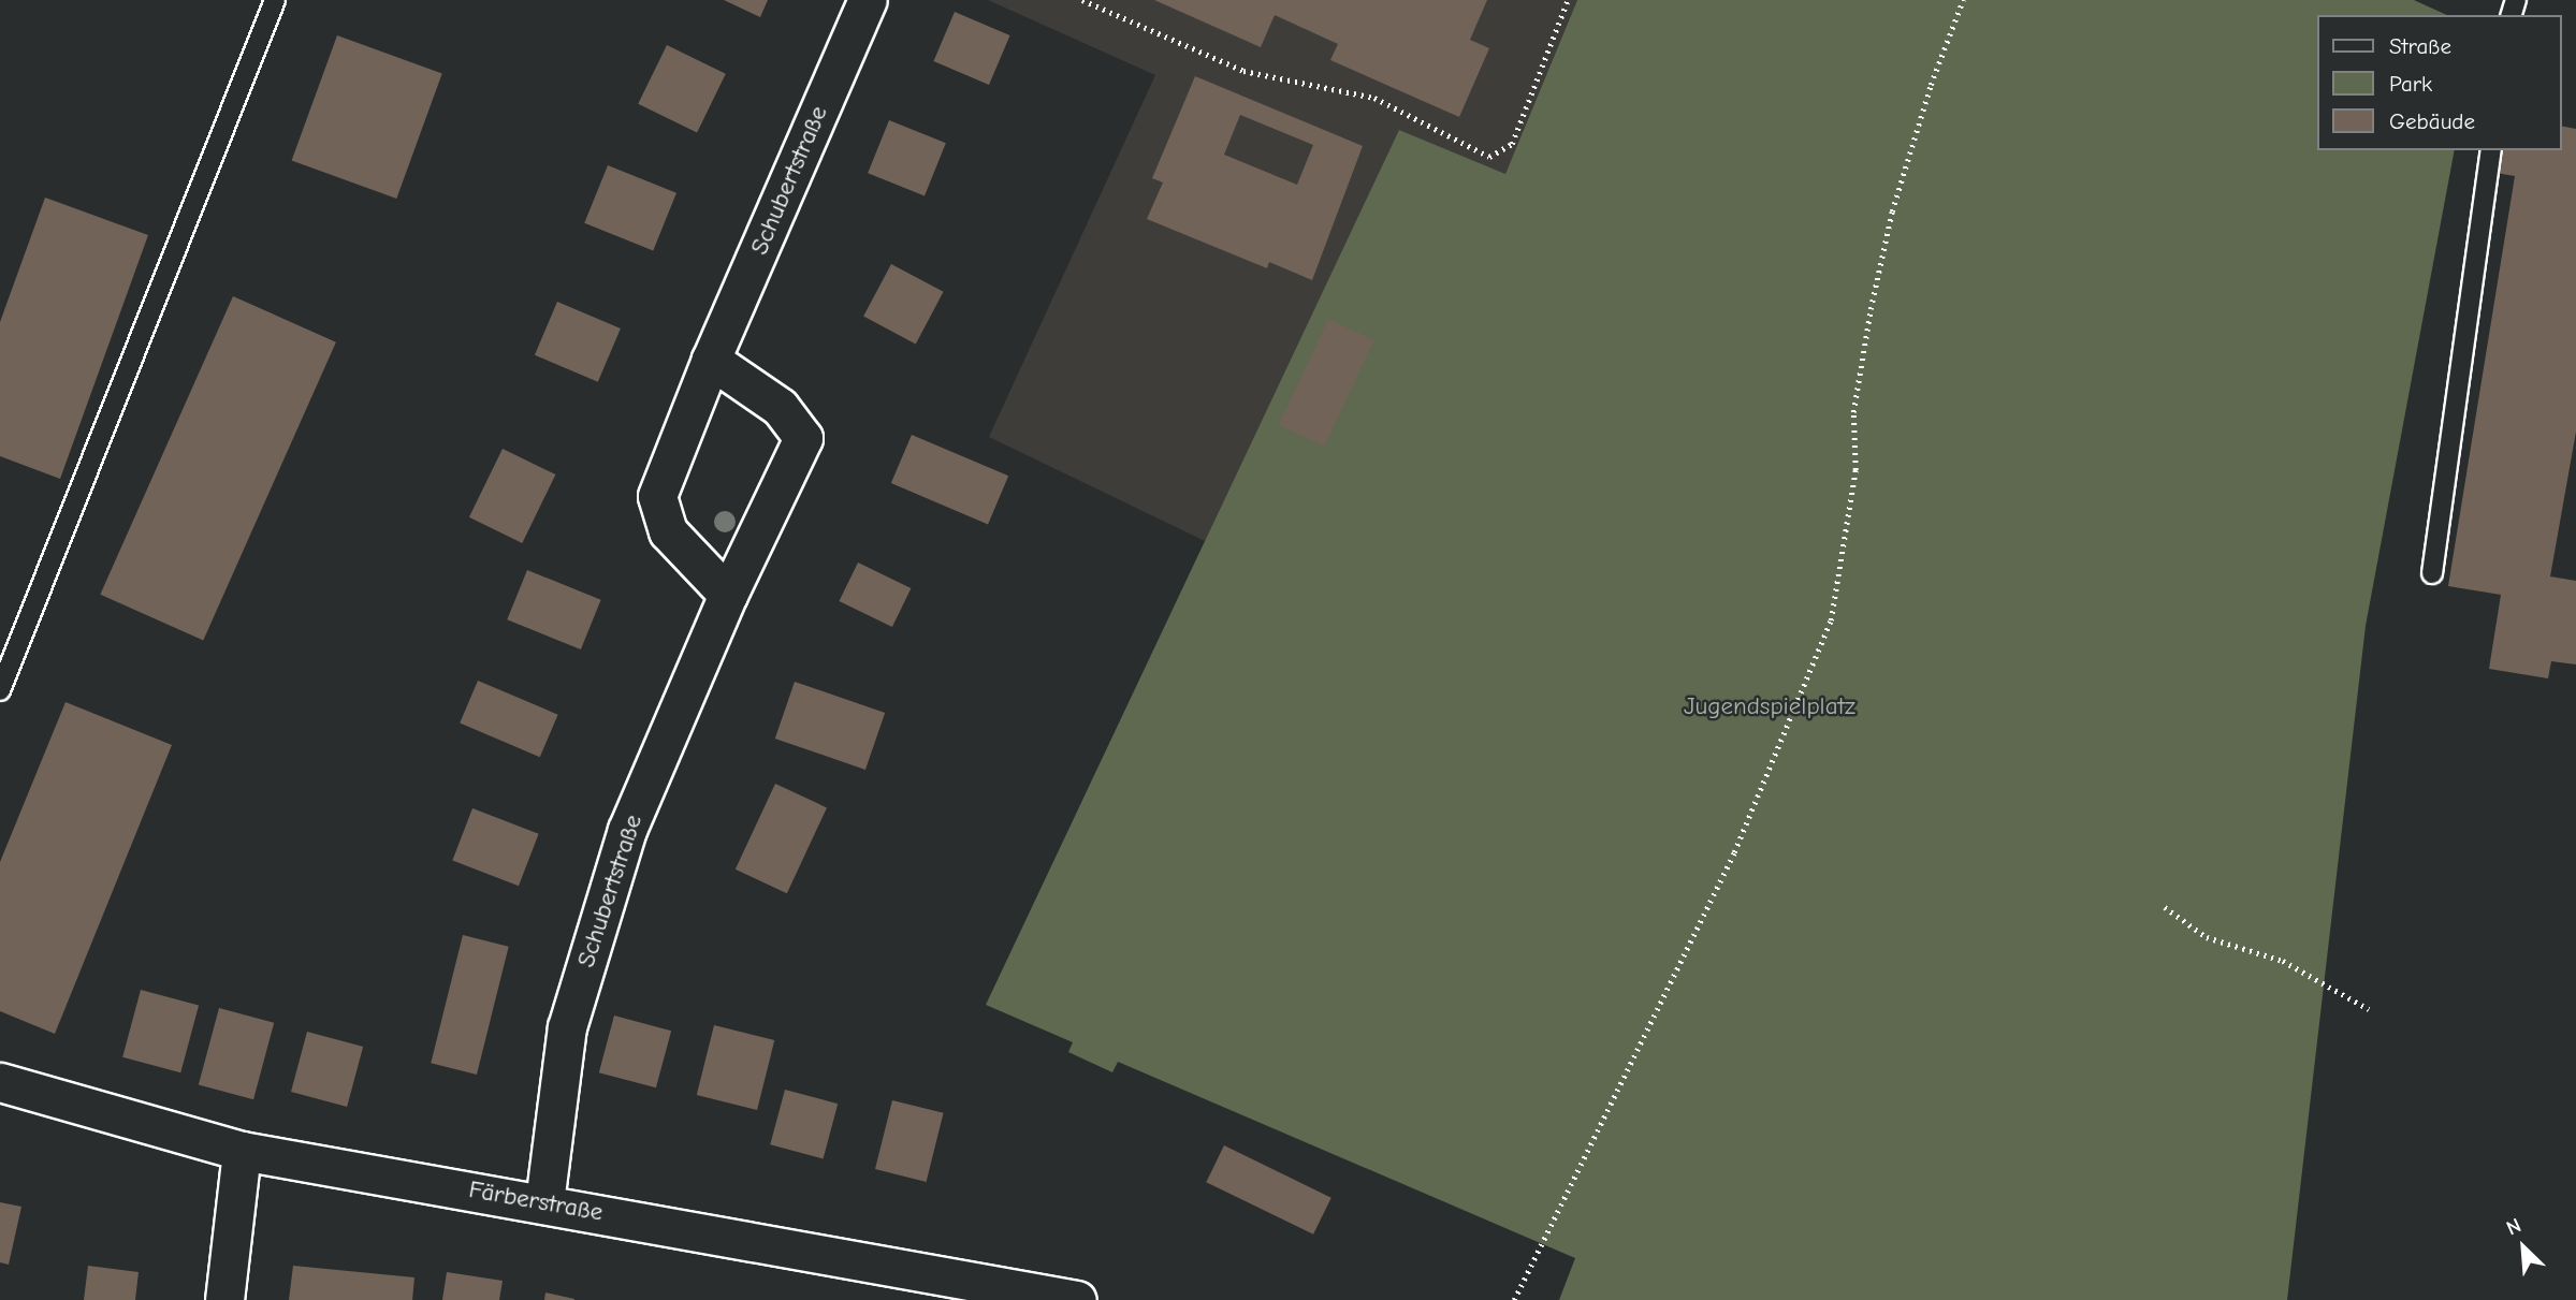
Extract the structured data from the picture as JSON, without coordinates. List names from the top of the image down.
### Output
{
  "streets": {
    "street": ["Schubertstraße", "Färberstraße"]
  },
  "crossings": [
    ["Schubertstraße", "Färberstraße"]
  ],
  "parks": ["Jugendspielplatz"],
  "legend": ["Straße", "Park", "Gebäude"],
  "north": "top left"
}
